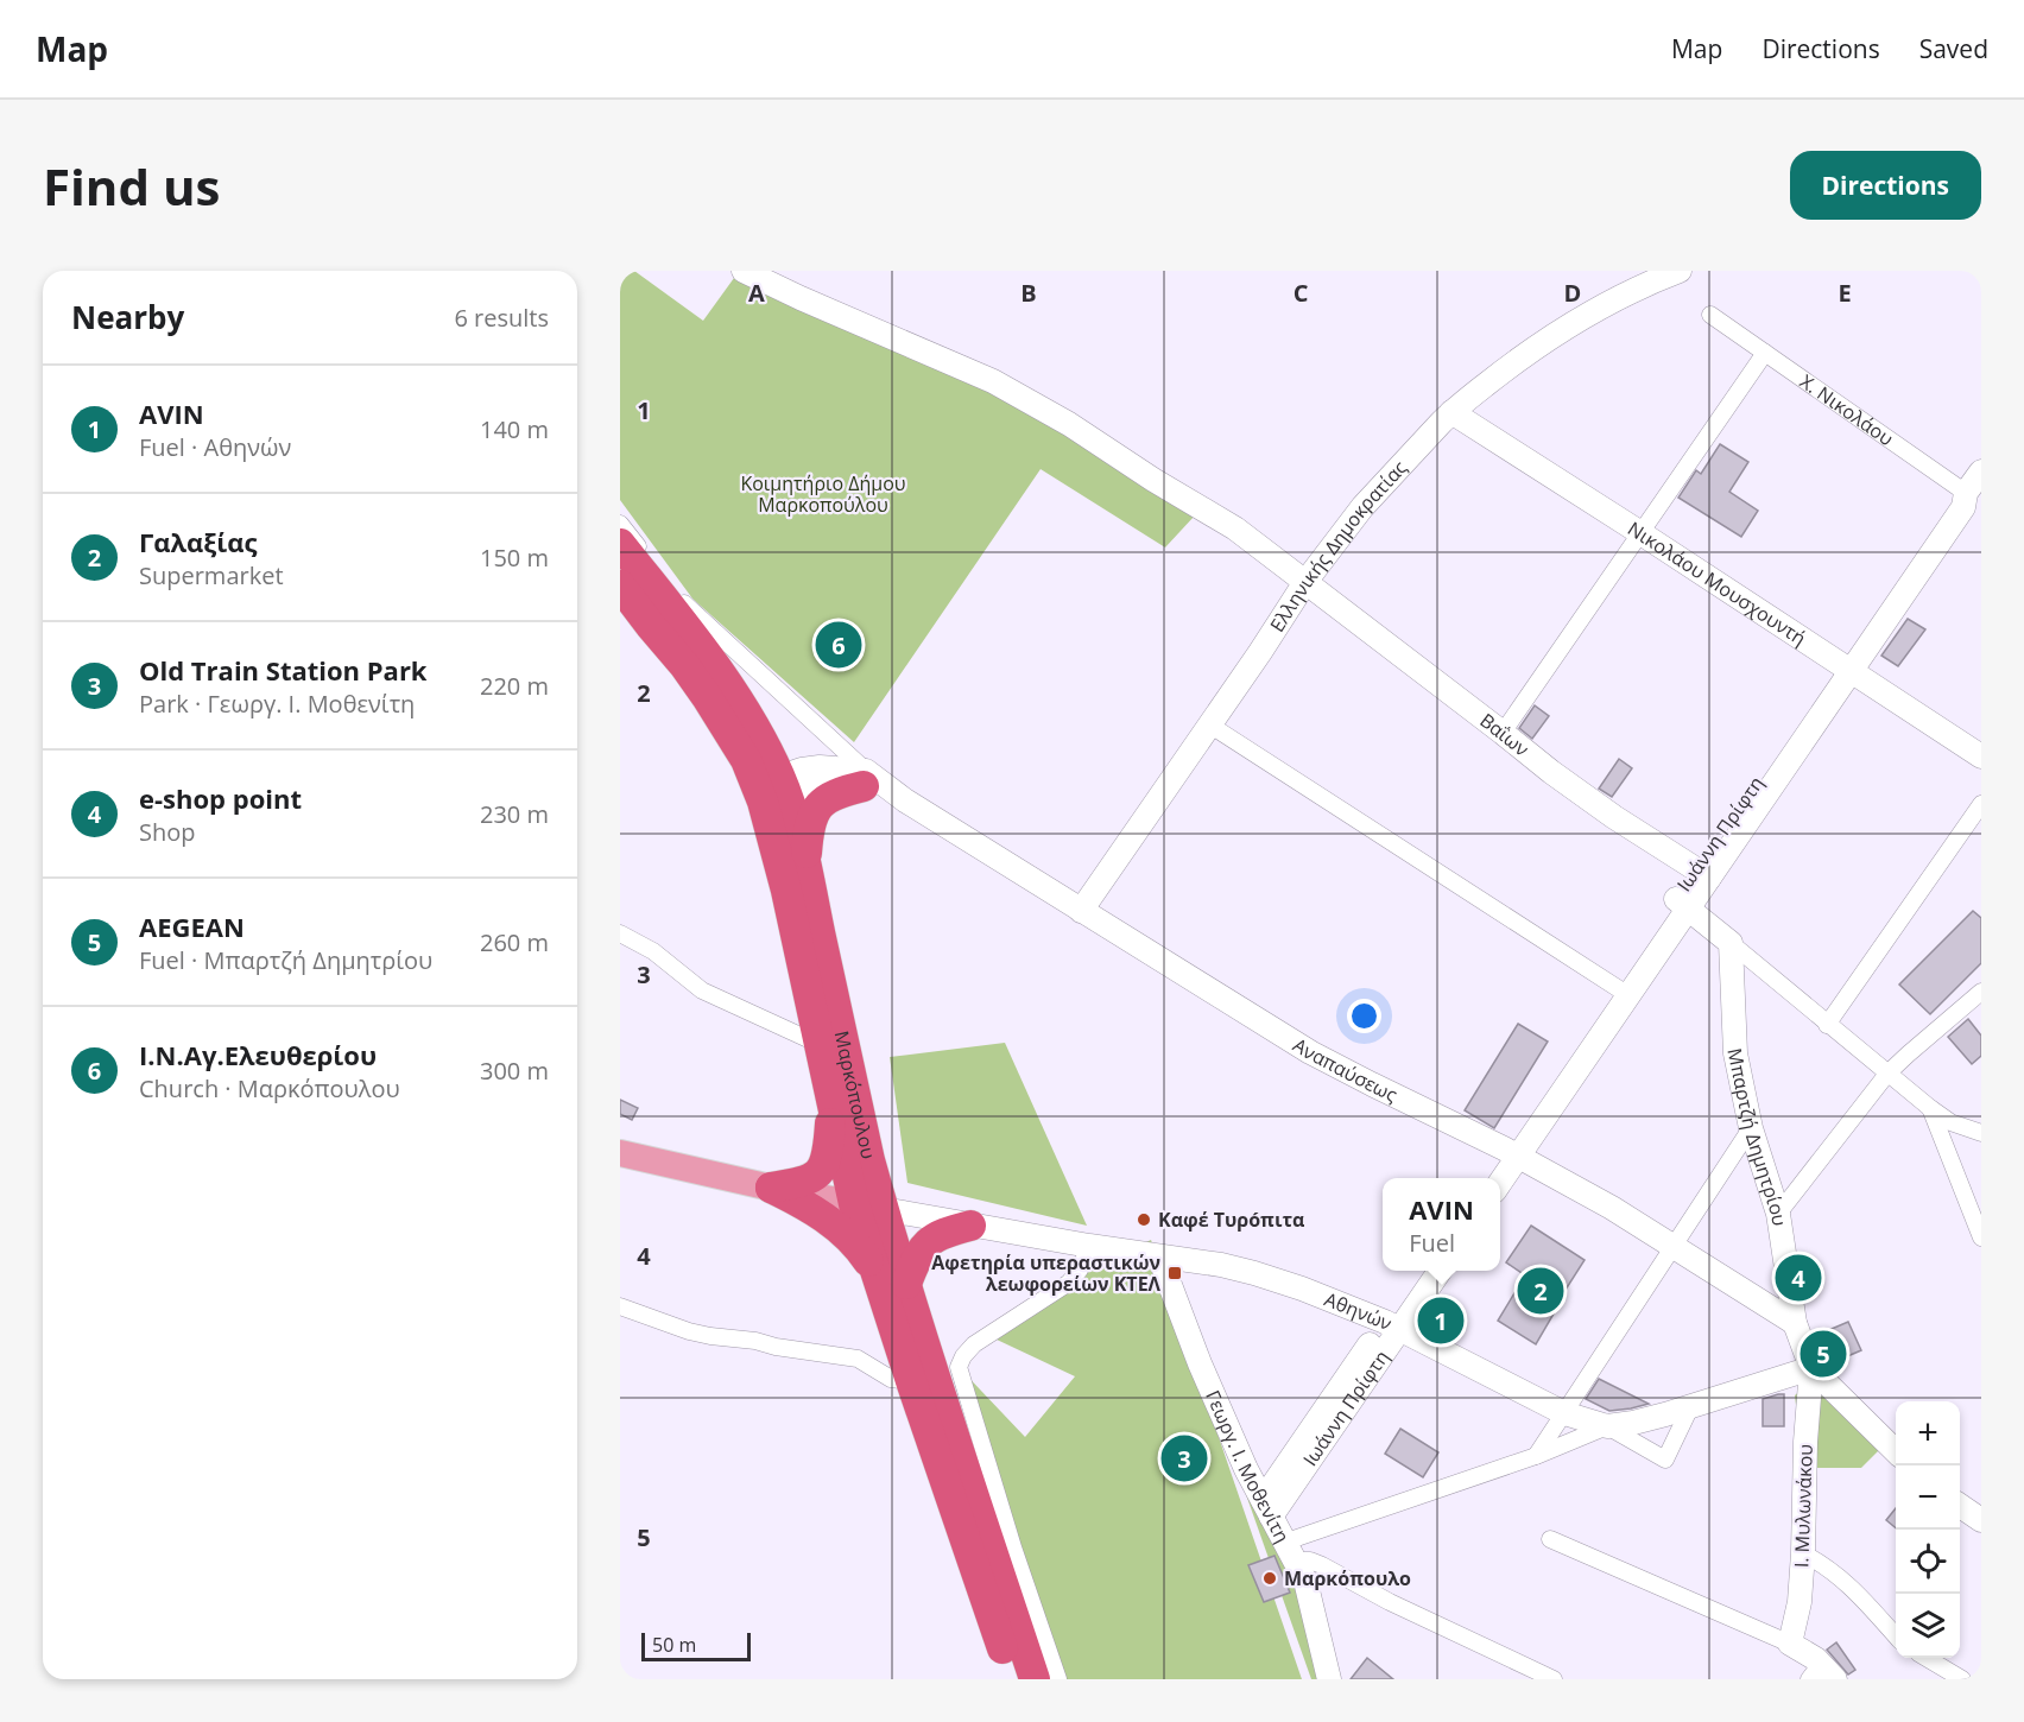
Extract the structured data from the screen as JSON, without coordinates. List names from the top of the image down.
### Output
{
  "streets": {
    "highway": ["Μαρκόπουλου"],
    "main road": [
      "Ελληνικής Δημοκρατίας",
      "Νικολάου Μουσχουντή",
      "Βαΐων",
      "Ιωάννη Πρίφτη",
      "Αναπαύσεως",
      "Μπαρτζή Δημητρίου",
      "Αθηνών",
      "Γεωργ. Ι. Μοθενίτη",
      "Ι. Μυλωνάκου"
    ],
    "street": ["Χ. Νικολάου"]
  },
  "crossings": [
    ["Χ. Νικολάου", "Ιωάννη Πρίφτη"],
    ["Ελληνικής Δημοκρατίας", "Νικολάου Μουσχουντή"],
    ["Ελληνικής Δημοκρατίας", "Βαΐων"],
    ["Ελληνικής Δημοκρατίας", "Αναπαύσεως"],
    ["Νικολάου Μουσχουντή", "Ιωάννη Πρίφτη"],
    ["Βαΐων", "Ιωάννη Πρίφτη"],
    ["Ιωάννη Πρίφτη", "Αναπαύσεως"],
    ["Ιωάννη Πρίφτη", "Αθηνών"],
    ["Ιωάννη Πρίφτη", "Γεωργ. Ι. Μοθενίτη"],
    ["Αναπαύσεως", "Μαρκόπουλου"],
    ["Αναπαύσεως", "Μπαρτζή Δημητρίου"],
    ["Μαρκόπουλου", "Αθηνών"],
    ["Μπαρτζή Δημητρίου", "Αθηνών"],
    ["Μπαρτζή Δημητρίου", "Ι. Μυλωνάκου"],
    ["Αθηνών", "Γεωργ. Ι. Μοθενίτη"],
    ["Αθηνών", "Ι. Μυλωνάκου"]
  ],
  "parks": ["Κοιμητήριο Δήμου Μαρκοπούλου"],
  "places": {
    "other": ["Καφέ Τυρóπιτα", "Μαρκόπουλο"],
    "transit": ["Αφετηρία υπεραστικών λεωφορείων ΚΤΕΛ"]
  },
  "scale_bar": "50 m",
  "page": {
    "header": "Map",
    "nav": ["Map", "Directions", "Saved"],
    "buttons": "Directions",
    "title": "Find us",
    "heading": ["Nearby", "6 results"],
    "list": [
      {
        "mark": "1",
        "name": "AVIN",
        "note": "Fuel · Αθηνών",
        "value": "140 m"
      },
      {
        "mark": "2",
        "name": "Γαλαξίας",
        "note": "Supermarket",
        "value": "150 m"
      },
      {
        "mark": "3",
        "name": "Old Train Station Park",
        "note": "Park · Γεωργ. Ι. Μοθενίτη",
        "value": "220 m"
      },
      {
        "mark": "4",
        "name": "e-shop point",
        "note": "Shop",
        "value": "230 m"
      },
      {
        "mark": "5",
        "name": "AEGEAN",
        "note": "Fuel · Μπαρτζή Δημητρίου",
        "value": "260 m"
      },
      {
        "mark": "6",
        "name": "Ι.Ν.Αγ.Ελευθερίου",
        "note": "Church · Μαρκόπουλου",
        "value": "300 m"
      }
    ],
    "pins": [
      "6",
      "4",
      "2",
      "1",
      "5",
      "3"
    ],
    "popup": ["AVIN", "Fuel"],
    "map_buttons": ["+", "−"],
    "scale": "50 m"
  },
  "grid": {
    "columns": [
      "A",
      "B",
      "C",
      "D",
      "E"
    ],
    "rows": [
      "1",
      "2",
      "3",
      "4",
      "5"
    ]
  }
}
